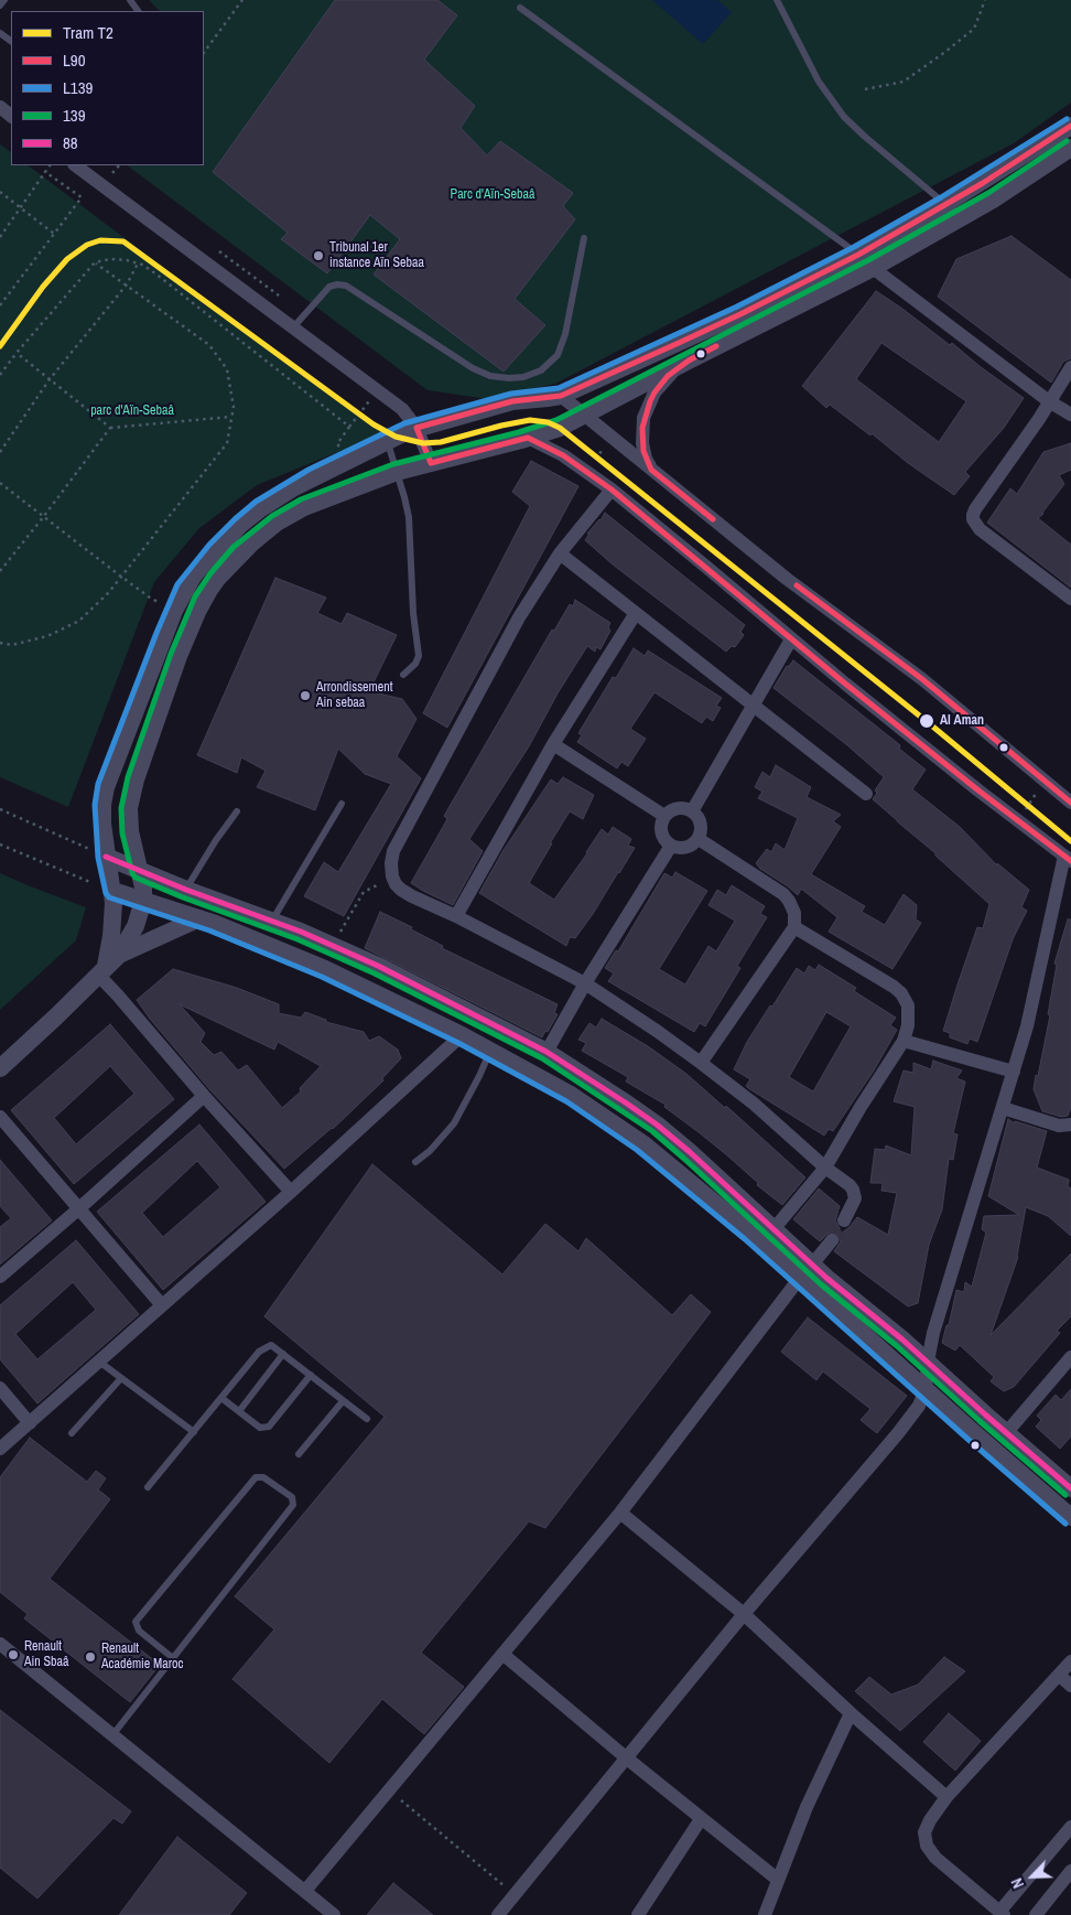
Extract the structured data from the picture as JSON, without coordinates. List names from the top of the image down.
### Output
{
  "parks": ["Parc d'Aïn-Sebaâ", "parc d'Aïn-Sebaâ"],
  "places": [
    "Tribunal 1er instance Aïn Sebaa",
    "Arrondissement Ain sebaa",
    "Al Aman",
    "Renault Ain Sbaâ",
    "Renault Académie Maroc"
  ],
  "lines": [
    "transit line L139",
    "transit line L90",
    "transit line 139",
    "tram line T2",
    "transit line 88"
  ],
  "legend": [
    "Tram T2",
    "L90",
    "L139",
    "139",
    "88"
  ],
  "north": "bottom left"
}
